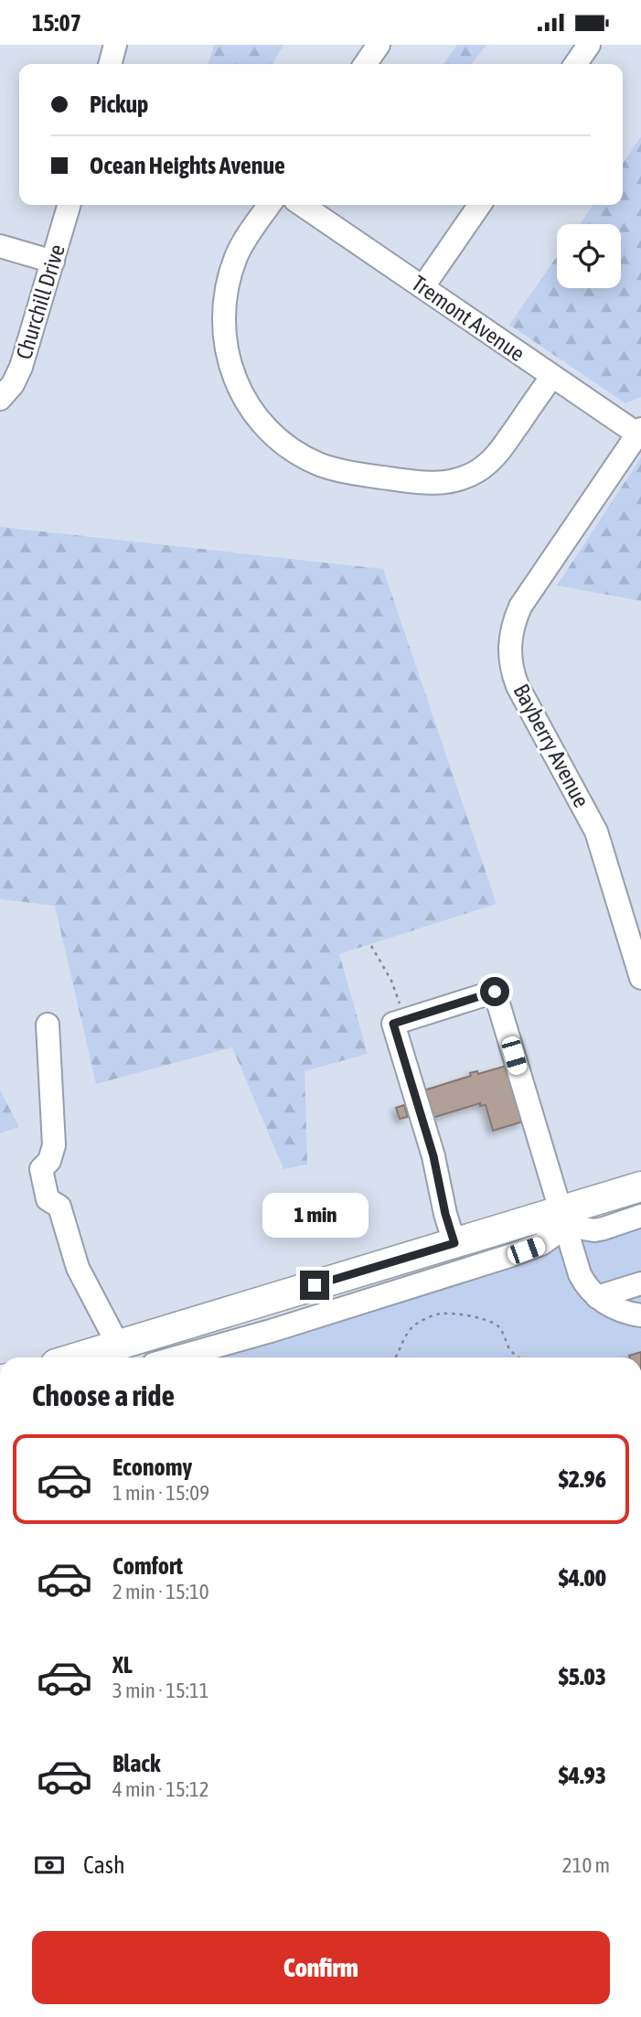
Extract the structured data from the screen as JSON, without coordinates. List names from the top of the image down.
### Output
{
  "streets": {
    "street": ["Churchill Drive", "Tremont Avenue", "Bayberry Avenue"]
  },
  "crossings": [
    ["Tremont Avenue", "Bayberry Avenue"]
  ],
  "page": {
    "status": "15:07",
    "banner": ["Pickup", "Ocean Heights Avenue"],
    "bubble": "1 min",
    "heading": "Choose a ride",
    "list": [
      {
        "name": "Economy",
        "note": "1 min · 15:09",
        "value": "$2.96"
      },
      {
        "name": "Comfort",
        "note": "2 min · 15:10",
        "value": "$4.00"
      },
      {
        "name": "XL",
        "note": "3 min · 15:11",
        "value": "$5.03"
      },
      {
        "name": "Black",
        "note": "4 min · 15:12",
        "value": "$4.93"
      }
    ],
    "pay": ["Cash", "210 m"],
    "buttons": "Confirm"
  }
}
